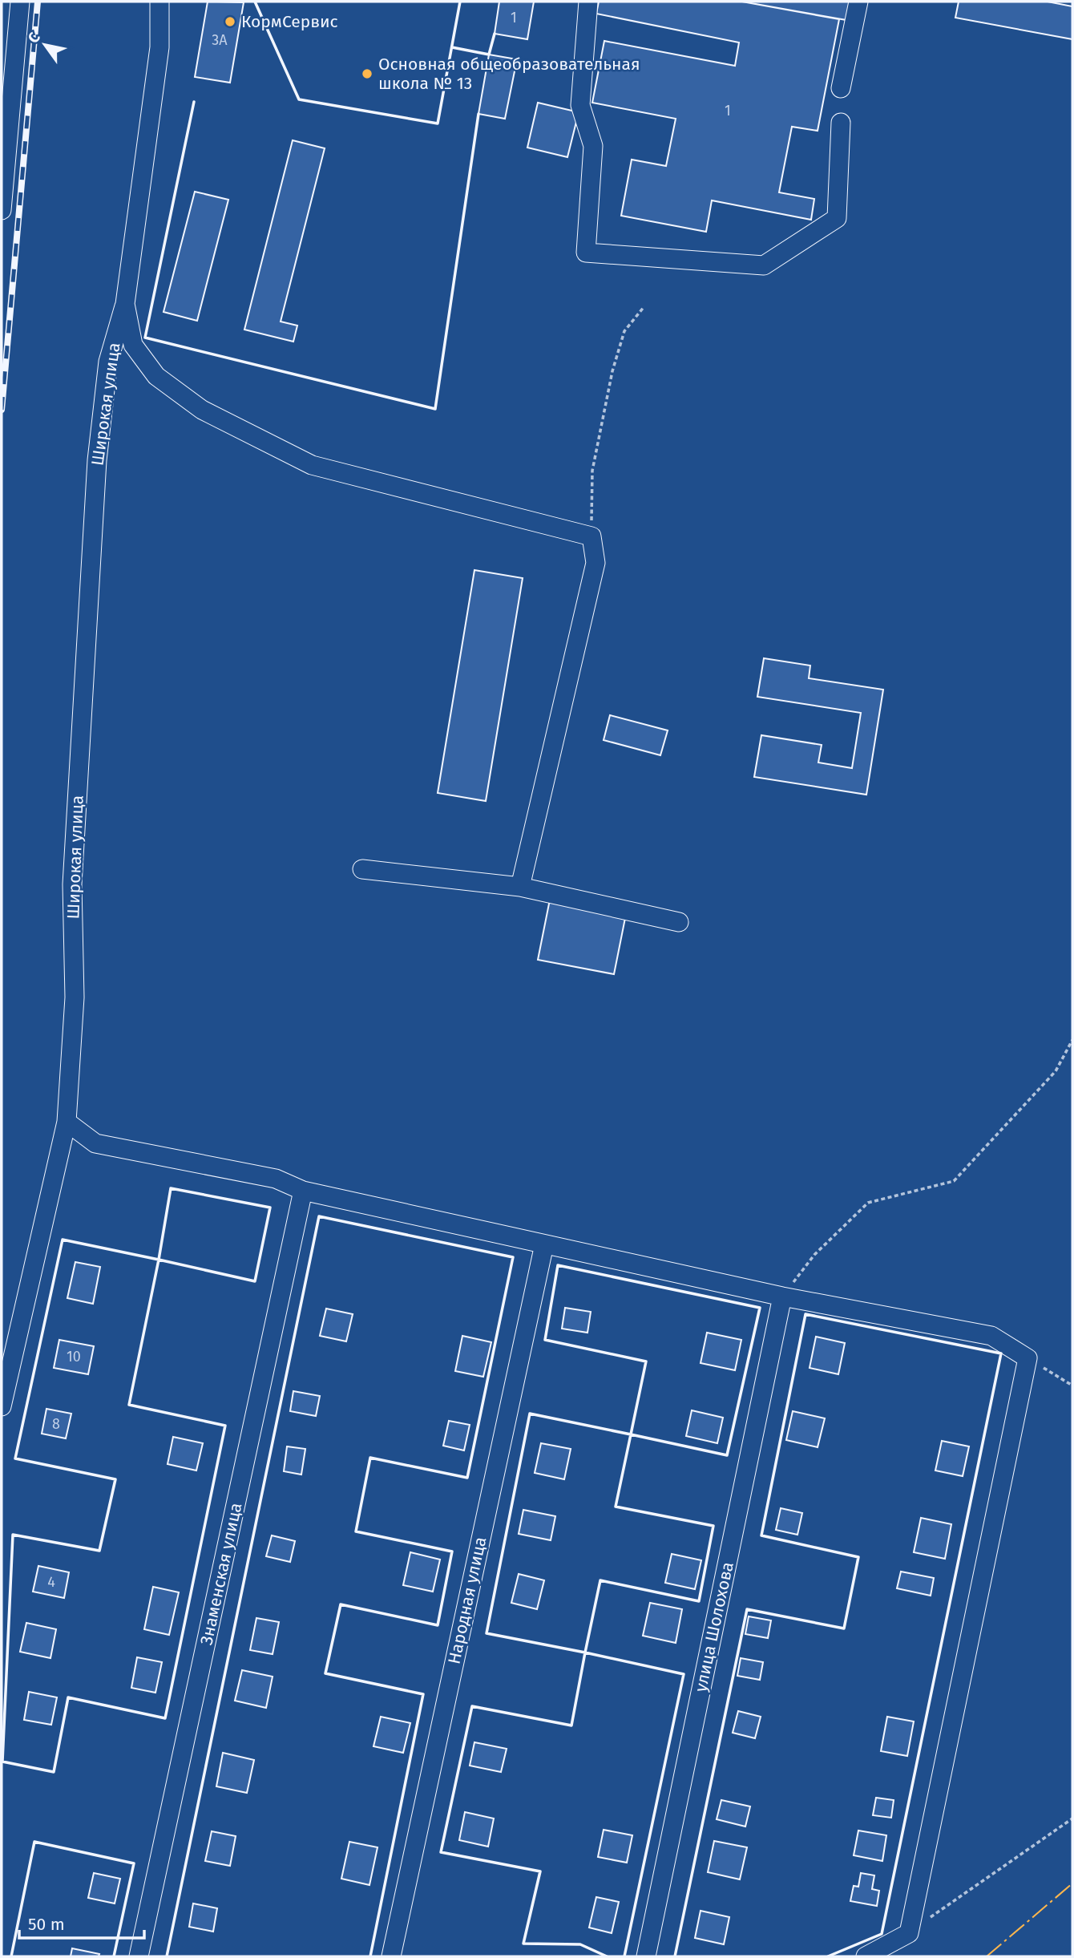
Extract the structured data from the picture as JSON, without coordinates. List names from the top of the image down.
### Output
{
  "streets": {
    "street": [
      "Широкая улица",
      "Знаменская улица",
      "Народная улица",
      "улица Шолохова"
    ]
  },
  "places": ["КормСервис", "Основная общеобразовательная школа № 13"],
  "house_numbers": [
    "1",
    "3А",
    "1",
    "10",
    "8",
    "4"
  ],
  "scale_bar": "50 m",
  "north": "top left"
}
